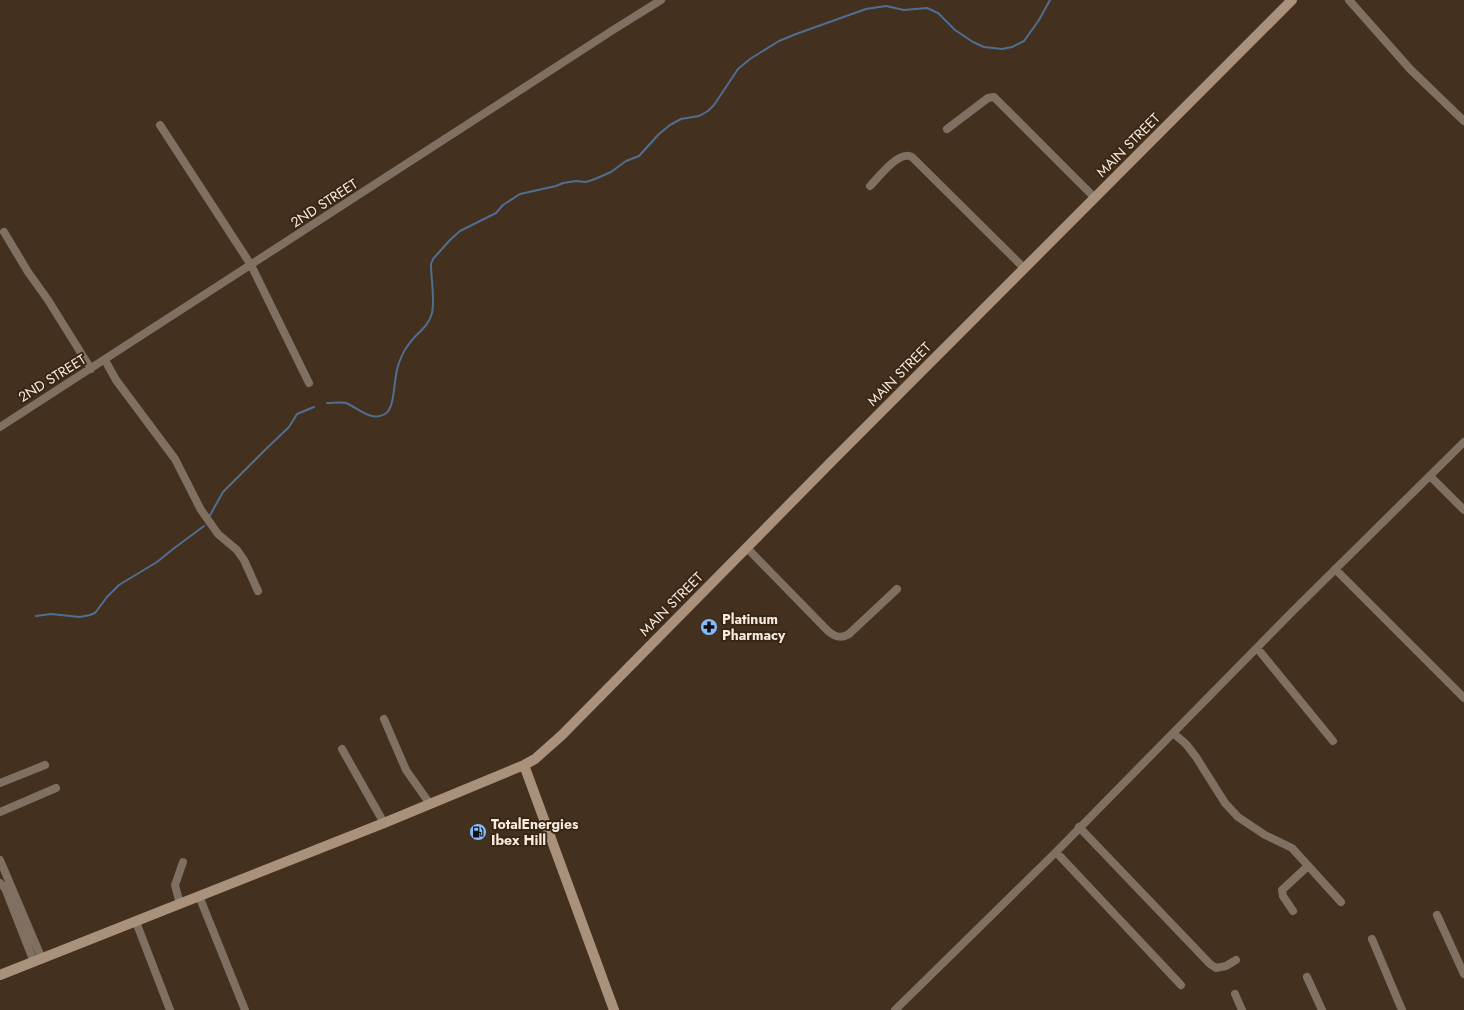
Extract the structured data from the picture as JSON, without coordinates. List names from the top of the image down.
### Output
{
  "streets": {
    "main road": ["MAIN STREET"],
    "street": ["2ND STREET"]
  },
  "places": {
    "pharmacy": ["Platinum Pharmacy"],
    "fuel station": ["TotalEnergies Ibex Hill"]
  }
}
